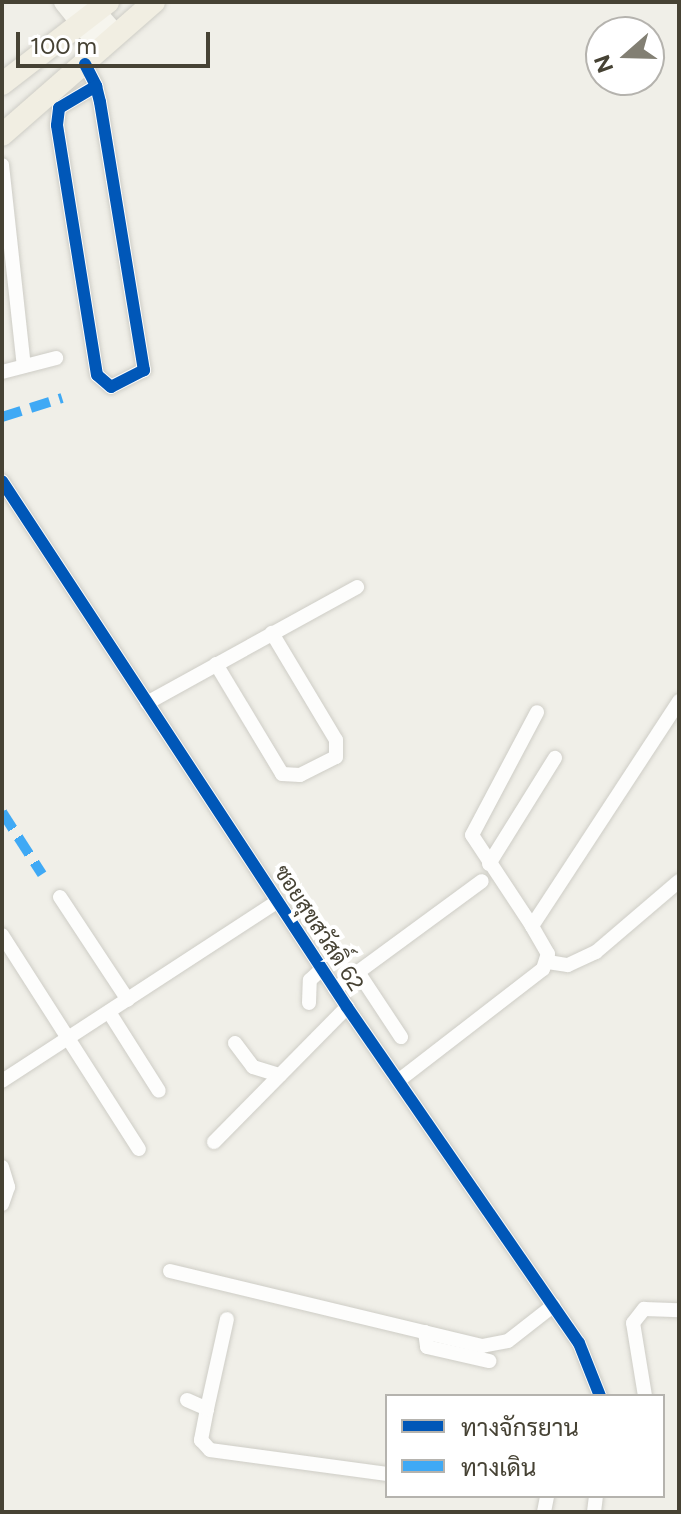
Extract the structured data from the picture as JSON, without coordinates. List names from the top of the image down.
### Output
{
  "streets": {
    "street": ["ซอยสุขสวัสดิ์ 62"]
  },
  "legend": ["ทางจักรยาน", "ทางเดิน"],
  "scale_bar": "100 m",
  "north": "left"
}
